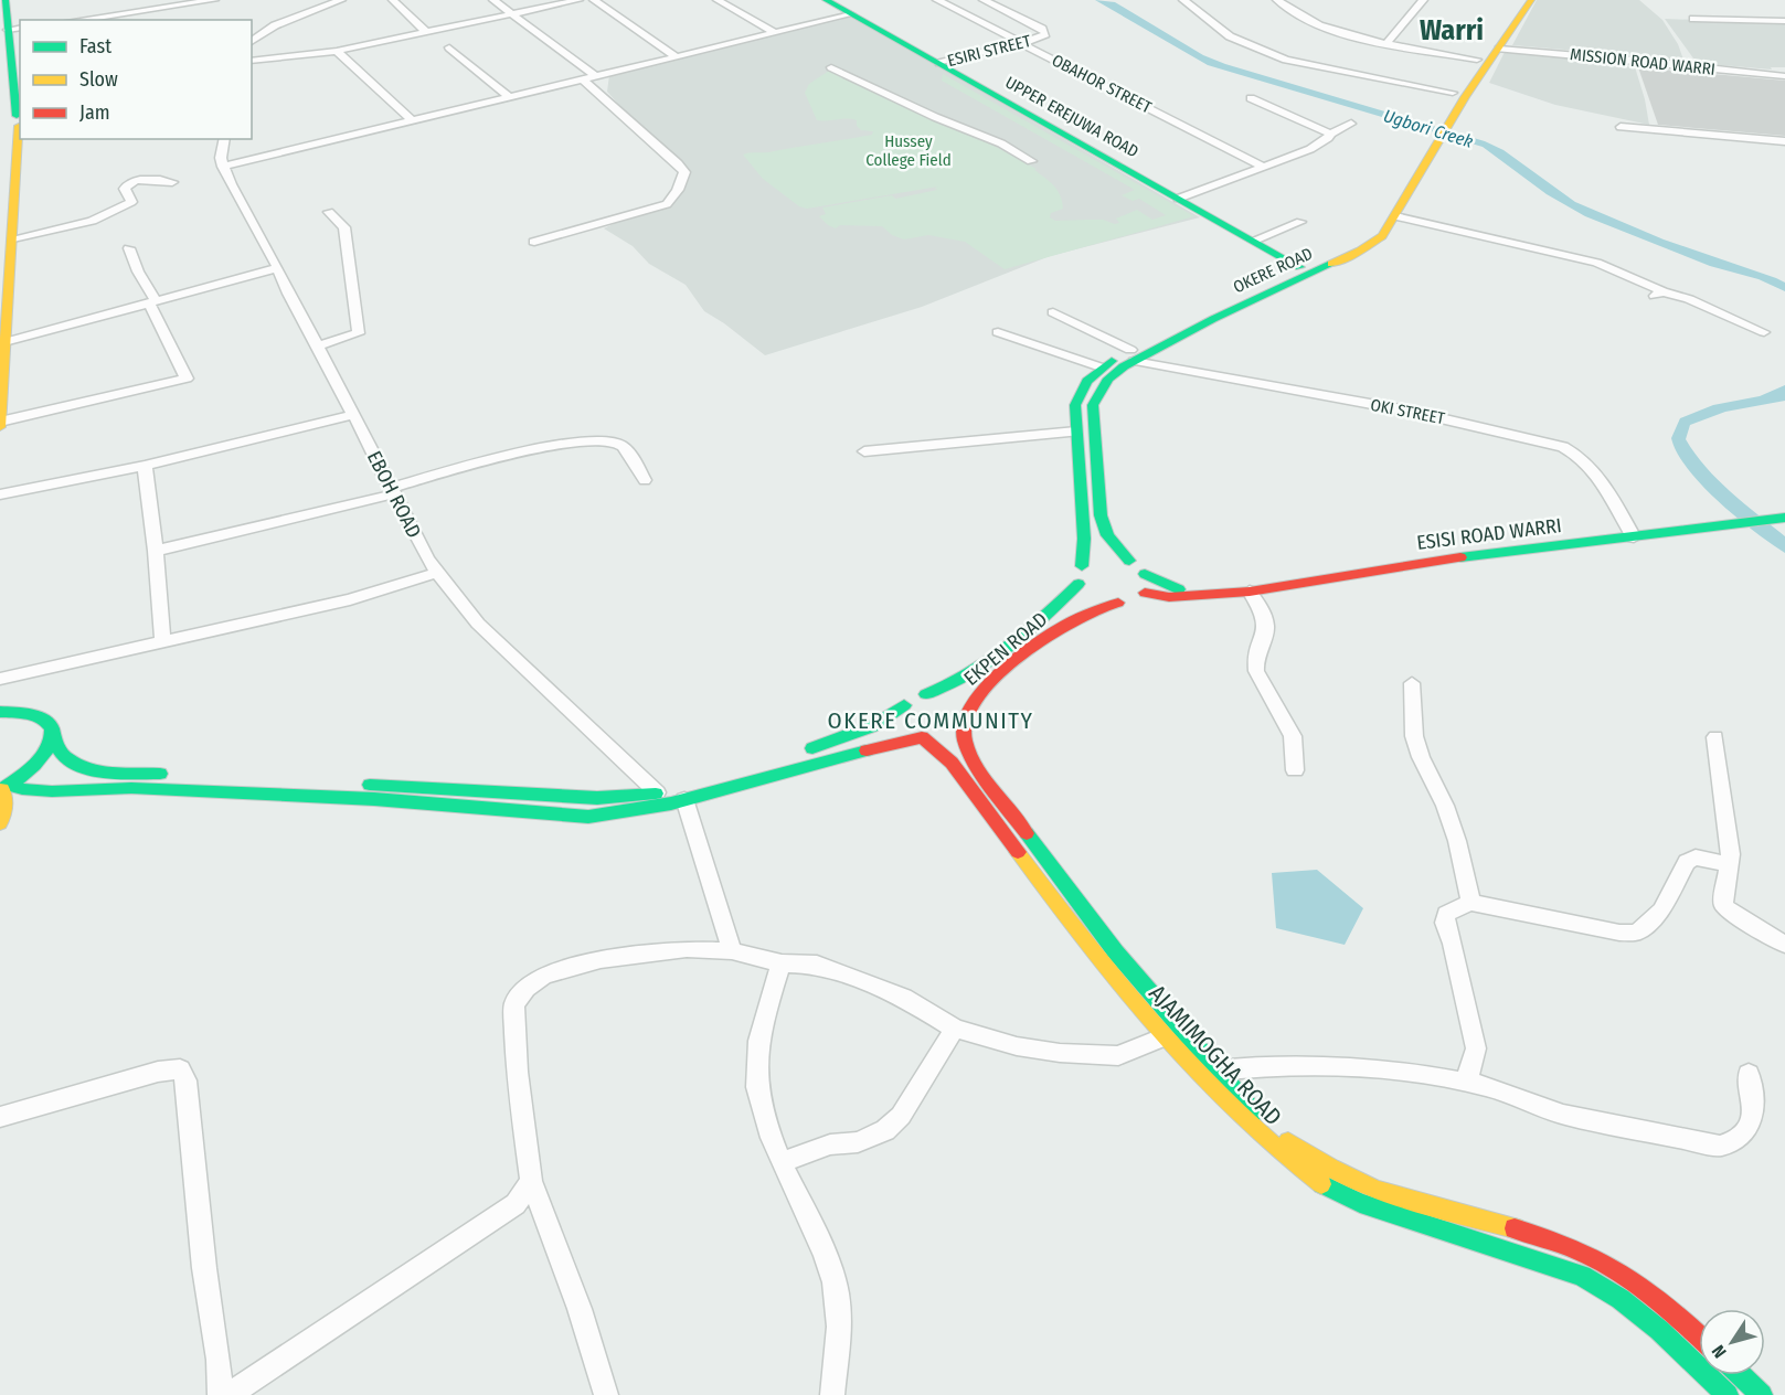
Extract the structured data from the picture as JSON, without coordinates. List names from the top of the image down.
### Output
{
  "streets": {
    "main road": [
      "UPPER EREJUWA ROAD",
      "OKERE ROAD",
      "ESISI ROAD WARRI",
      "EKPEN ROAD",
      "AJAMIMOGHA ROAD"
    ],
    "street": [
      "ESIRI STREET",
      "MISSION ROAD WARRI",
      "OBAHOR STREET",
      "OKI STREET",
      "EBOH ROAD"
    ]
  },
  "crossings": [
    ["ESIRI STREET", "OBAHOR STREET"],
    ["ESIRI STREET", "UPPER EREJUWA ROAD"],
    ["MISSION ROAD WARRI", "OKERE ROAD"],
    ["UPPER EREJUWA ROAD", "OKERE ROAD"],
    ["OKERE ROAD", "OKI STREET"],
    ["OKERE ROAD", "ESISI ROAD WARRI"],
    ["OKERE ROAD", "EKPEN ROAD"],
    ["OKI STREET", "ESISI ROAD WARRI"],
    ["ESISI ROAD WARRI", "EKPEN ROAD"],
    ["EKPEN ROAD", "AJAMIMOGHA ROAD"]
  ],
  "districts": ["Warri", "OKERE COMMUNITY"],
  "water": ["Ugbori Creek"],
  "parks": ["Hussey College Field"],
  "legend": ["Fast", "Slow", "Jam"],
  "north": "bottom left"
}
